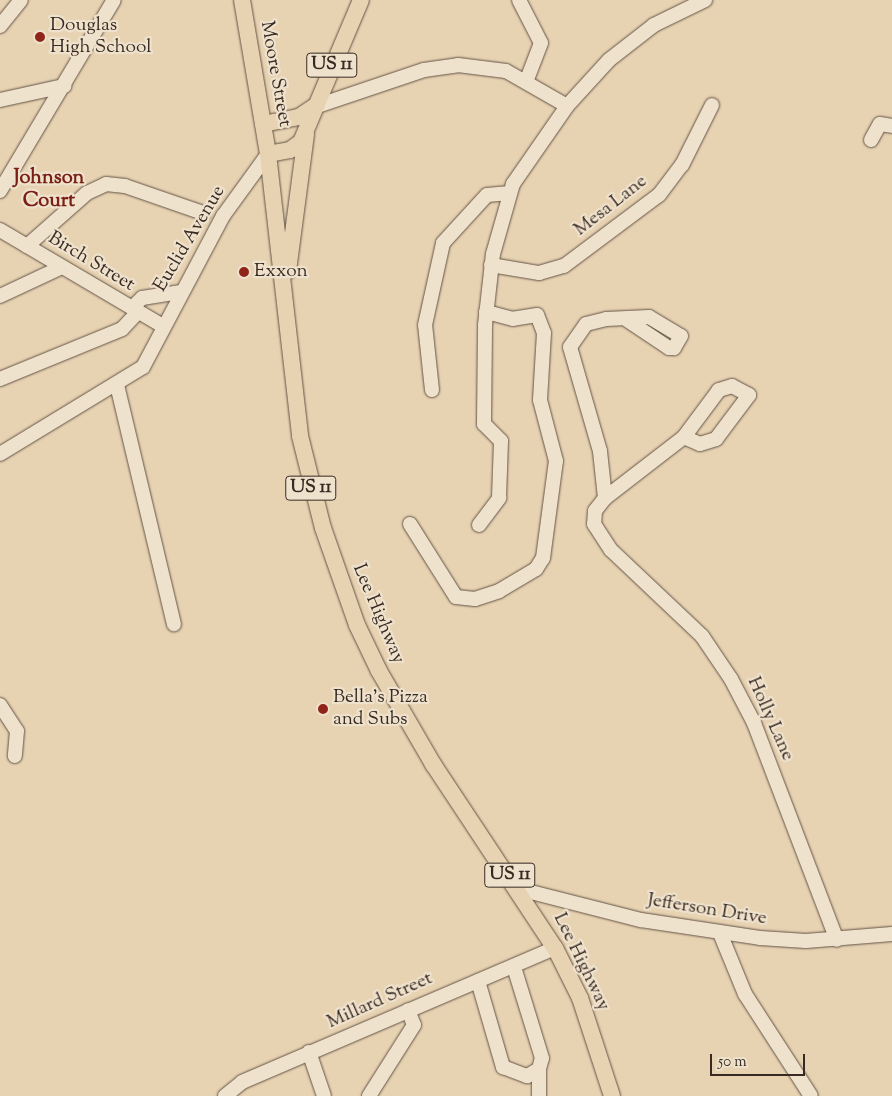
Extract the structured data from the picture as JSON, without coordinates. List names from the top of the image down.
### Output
{
  "streets": {
    "main road": ["US 11", "Moore Street", "Lee Highway"],
    "street": [
      "Mesa Lane",
      "Euclid Avenue",
      "Birch Street",
      "Holly Lane",
      "Jefferson Drive",
      "Millard Street"
    ]
  },
  "crossings": [
    ["US 11", "Moore Street"],
    ["US 11", "Euclid Avenue"],
    ["US 11", "Lee Highway"],
    ["Moore Street", "Euclid Avenue"],
    ["Moore Street", "Lee Highway"],
    ["Euclid Avenue", "Birch Street"],
    ["Euclid Avenue", "Lee Highway"],
    ["Lee Highway", "Jefferson Drive"],
    ["Lee Highway", "Millard Street"],
    ["Holly Lane", "Jefferson Drive"]
  ],
  "districts": ["Johnson Court"],
  "places": ["Douglas High School", "Exxon", "Bella's Pizza and Subs"],
  "scale_bar": "50 m"
}
